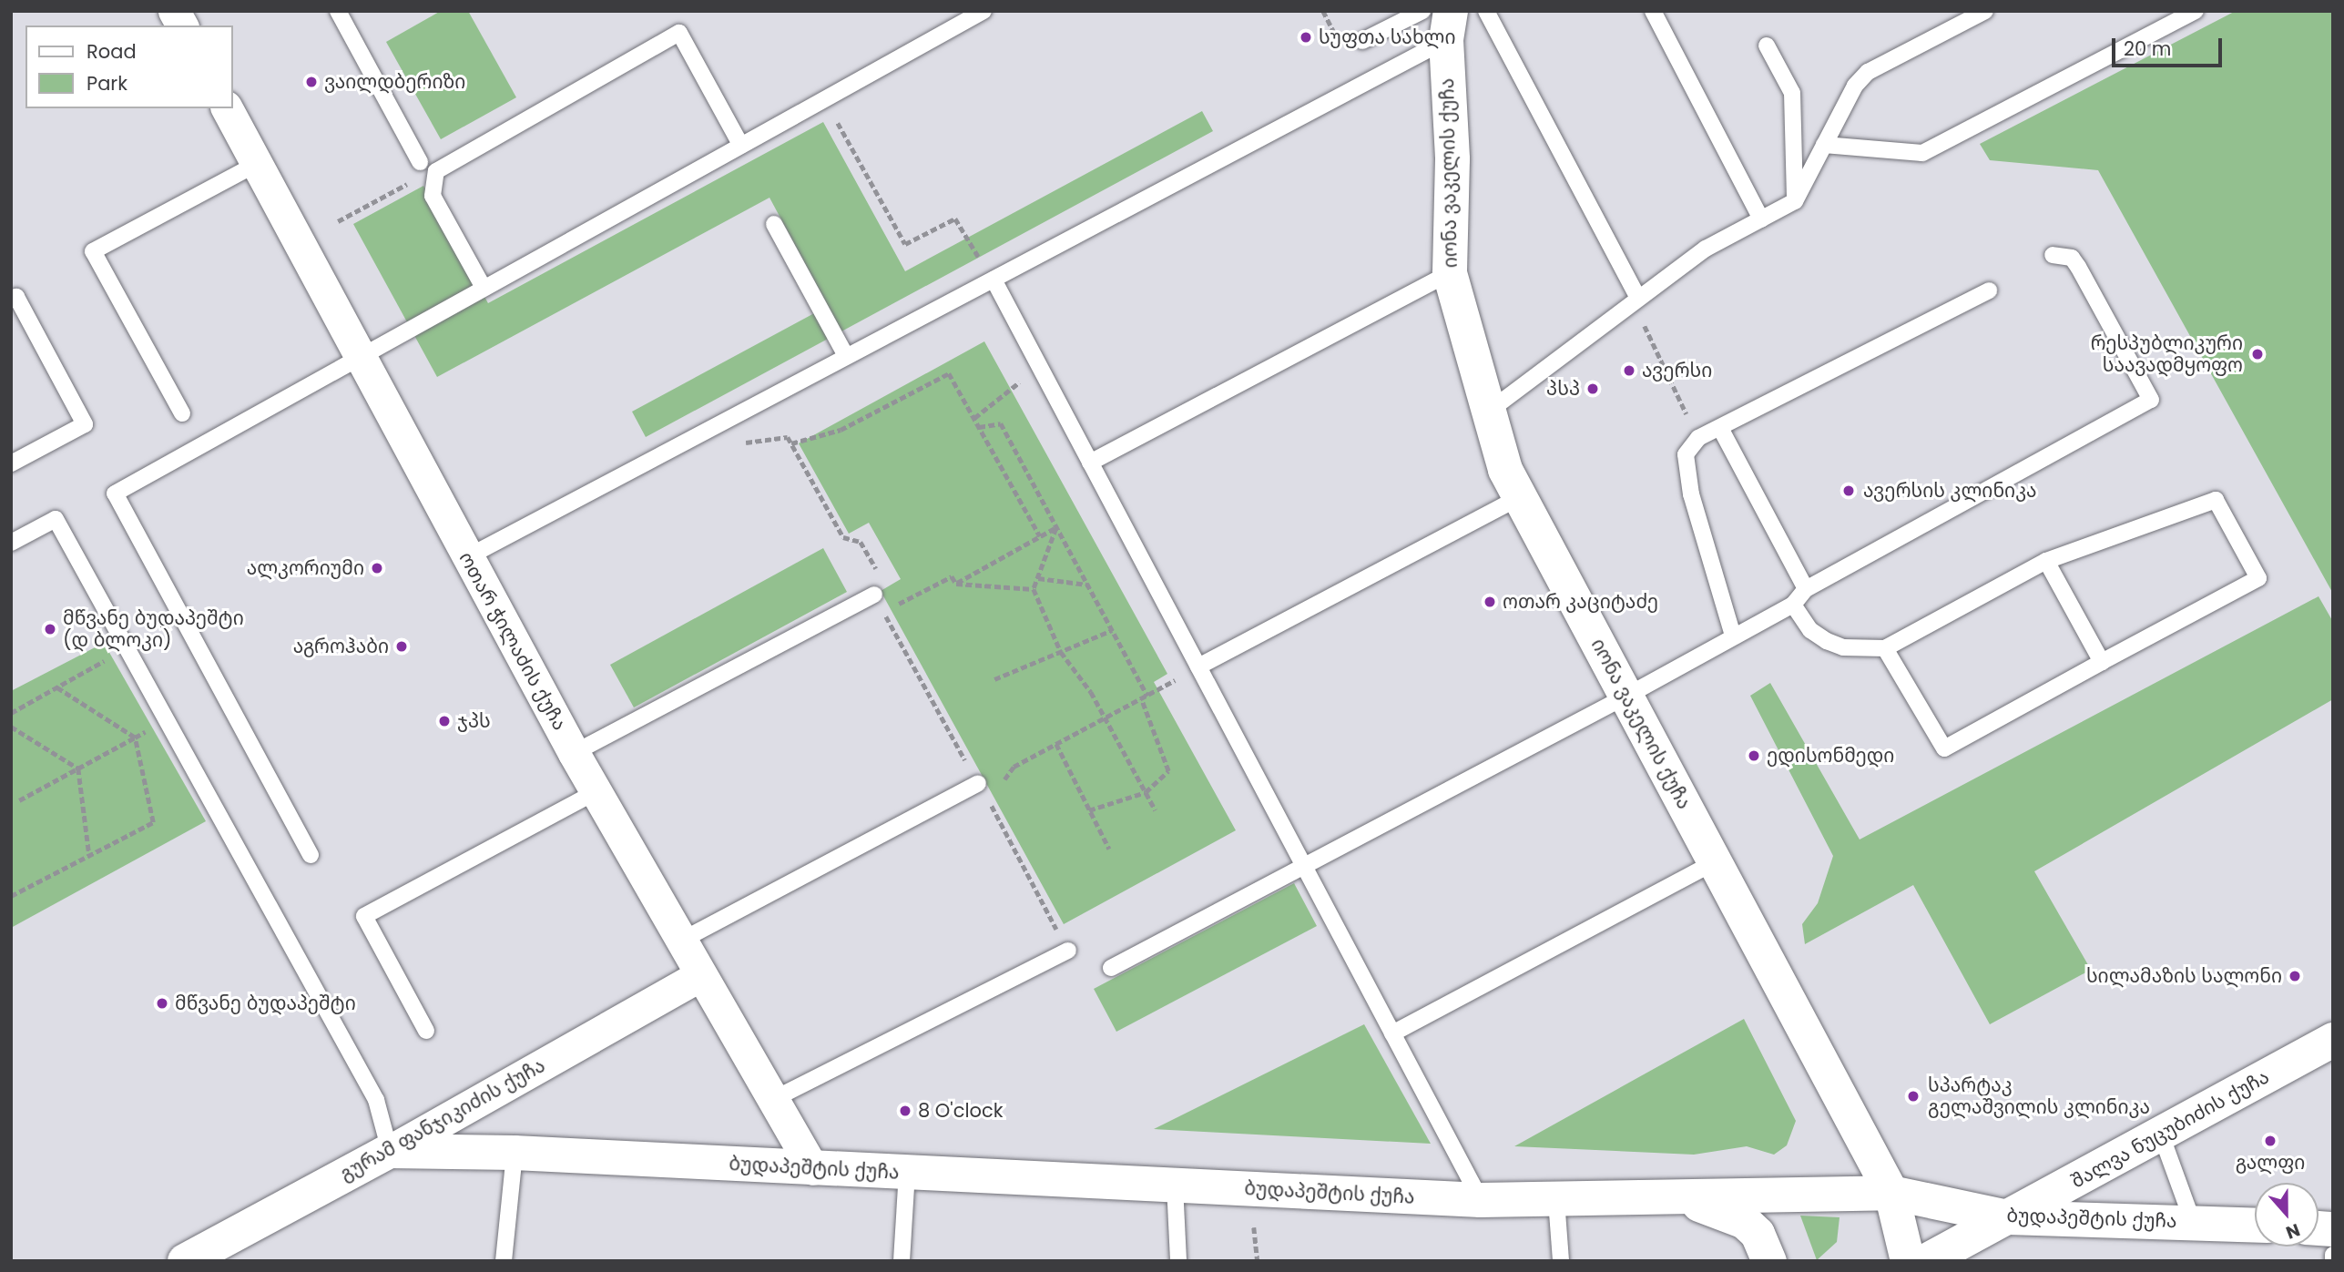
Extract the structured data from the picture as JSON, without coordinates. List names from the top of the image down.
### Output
{
  "streets": {
    "main road": [
      "იონა ვაკელის ქუჩა",
      "გურამ ფანჯიკიძის ქუჩა",
      "შალვა ნუცუბიძის ქუჩა",
      "ბუდაპეშტის ქუჩა"
    ],
    "street": ["ოთარ ჭილაძის ქუჩა"]
  },
  "crossings": [
    ["იონა ვაკელის ქუჩა", "ბუდაპეშტის ქუჩა"],
    ["ოთარ ჭილაძის ქუჩა", "გურამ ფანჯიკიძის ქუჩა"],
    ["ოთარ ჭილაძის ქუჩა", "ბუდაპეშტის ქუჩა"],
    ["გურამ ფანჯიკიძის ქუჩა", "ბუდაპეშტის ქუჩა"],
    ["შალვა ნუცუბიძის ქუჩა", "ბუდაპეშტის ქუჩა"]
  ],
  "places": [
    "სუფთა სახლი",
    "ვაილდბერიზი",
    "რესპუბლიკური საავადმყოფო",
    "ავერსი",
    "პსპ",
    "ავერსის კლინიკა",
    "ალკორიუმი",
    "ოთარ კაციტაძე",
    "მწვანე ბუდაპეშტი (დ ბლოკი)",
    "აგროჰაბი",
    "ჯპს",
    "ედისონმედი",
    "სილამაზის სალონი",
    "მწვანე ბუდაპეშტი",
    "სპარტაკ გელაშვილის კლინიკა",
    "8 O'clock",
    "გალფი"
  ],
  "legend": ["Road", "Park"],
  "scale_bar": "20 m",
  "north": "bottom"
}
